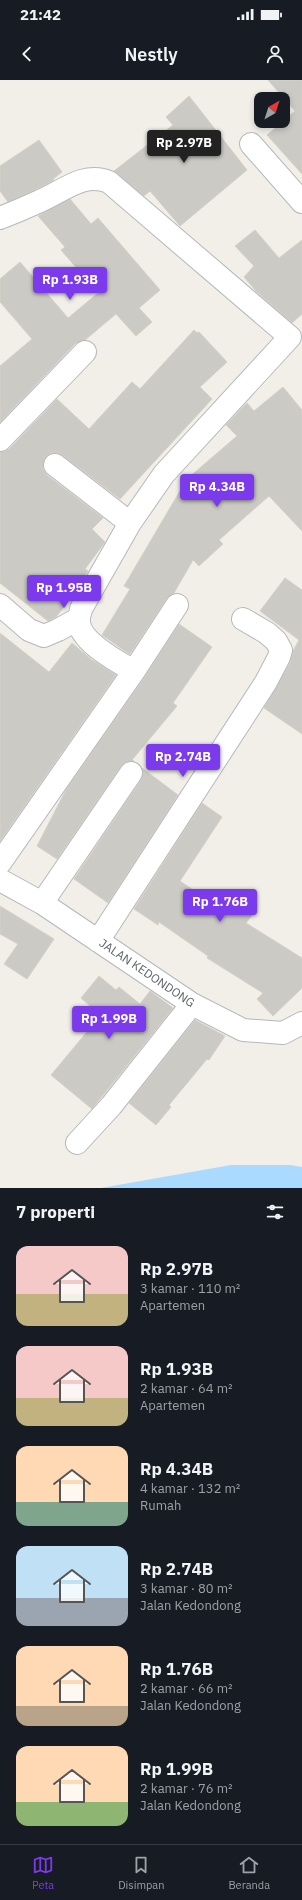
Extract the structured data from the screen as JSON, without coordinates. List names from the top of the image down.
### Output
{
  "streets": {
    "street": ["JALAN KEDONDONG"]
  },
  "north": "top right",
  "page": {
    "status": "21:42",
    "header": "Nestly",
    "price": [
      "Rp 2.97B",
      "Rp 1.93B",
      "Rp 4.34B",
      "Rp 1.95B",
      "Rp 2.74B",
      "Rp 1.76B",
      "Rp 1.99B"
    ],
    "heading": "7 properti",
    "list": [
      {
        "name": "Rp 2.97B",
        "note": "3 kamar · 110 m² · Apartemen"
      },
      {
        "name": "Rp 1.93B",
        "note": "2 kamar · 64 m² · Apartemen"
      },
      {
        "name": "Rp 4.34B",
        "note": "4 kamar · 132 m² · Rumah"
      },
      {
        "name": "Rp 2.74B",
        "note": "3 kamar · 80 m² · Jalan Kedondong"
      },
      {
        "name": "Rp 1.76B",
        "note": "2 kamar · 66 m² · Jalan Kedondong"
      },
      {
        "name": "Rp 1.99B",
        "note": "2 kamar · 76 m² · Jalan Kedondong"
      }
    ],
    "tabs": ["Peta", "Disimpan", "Beranda"]
  }
}
